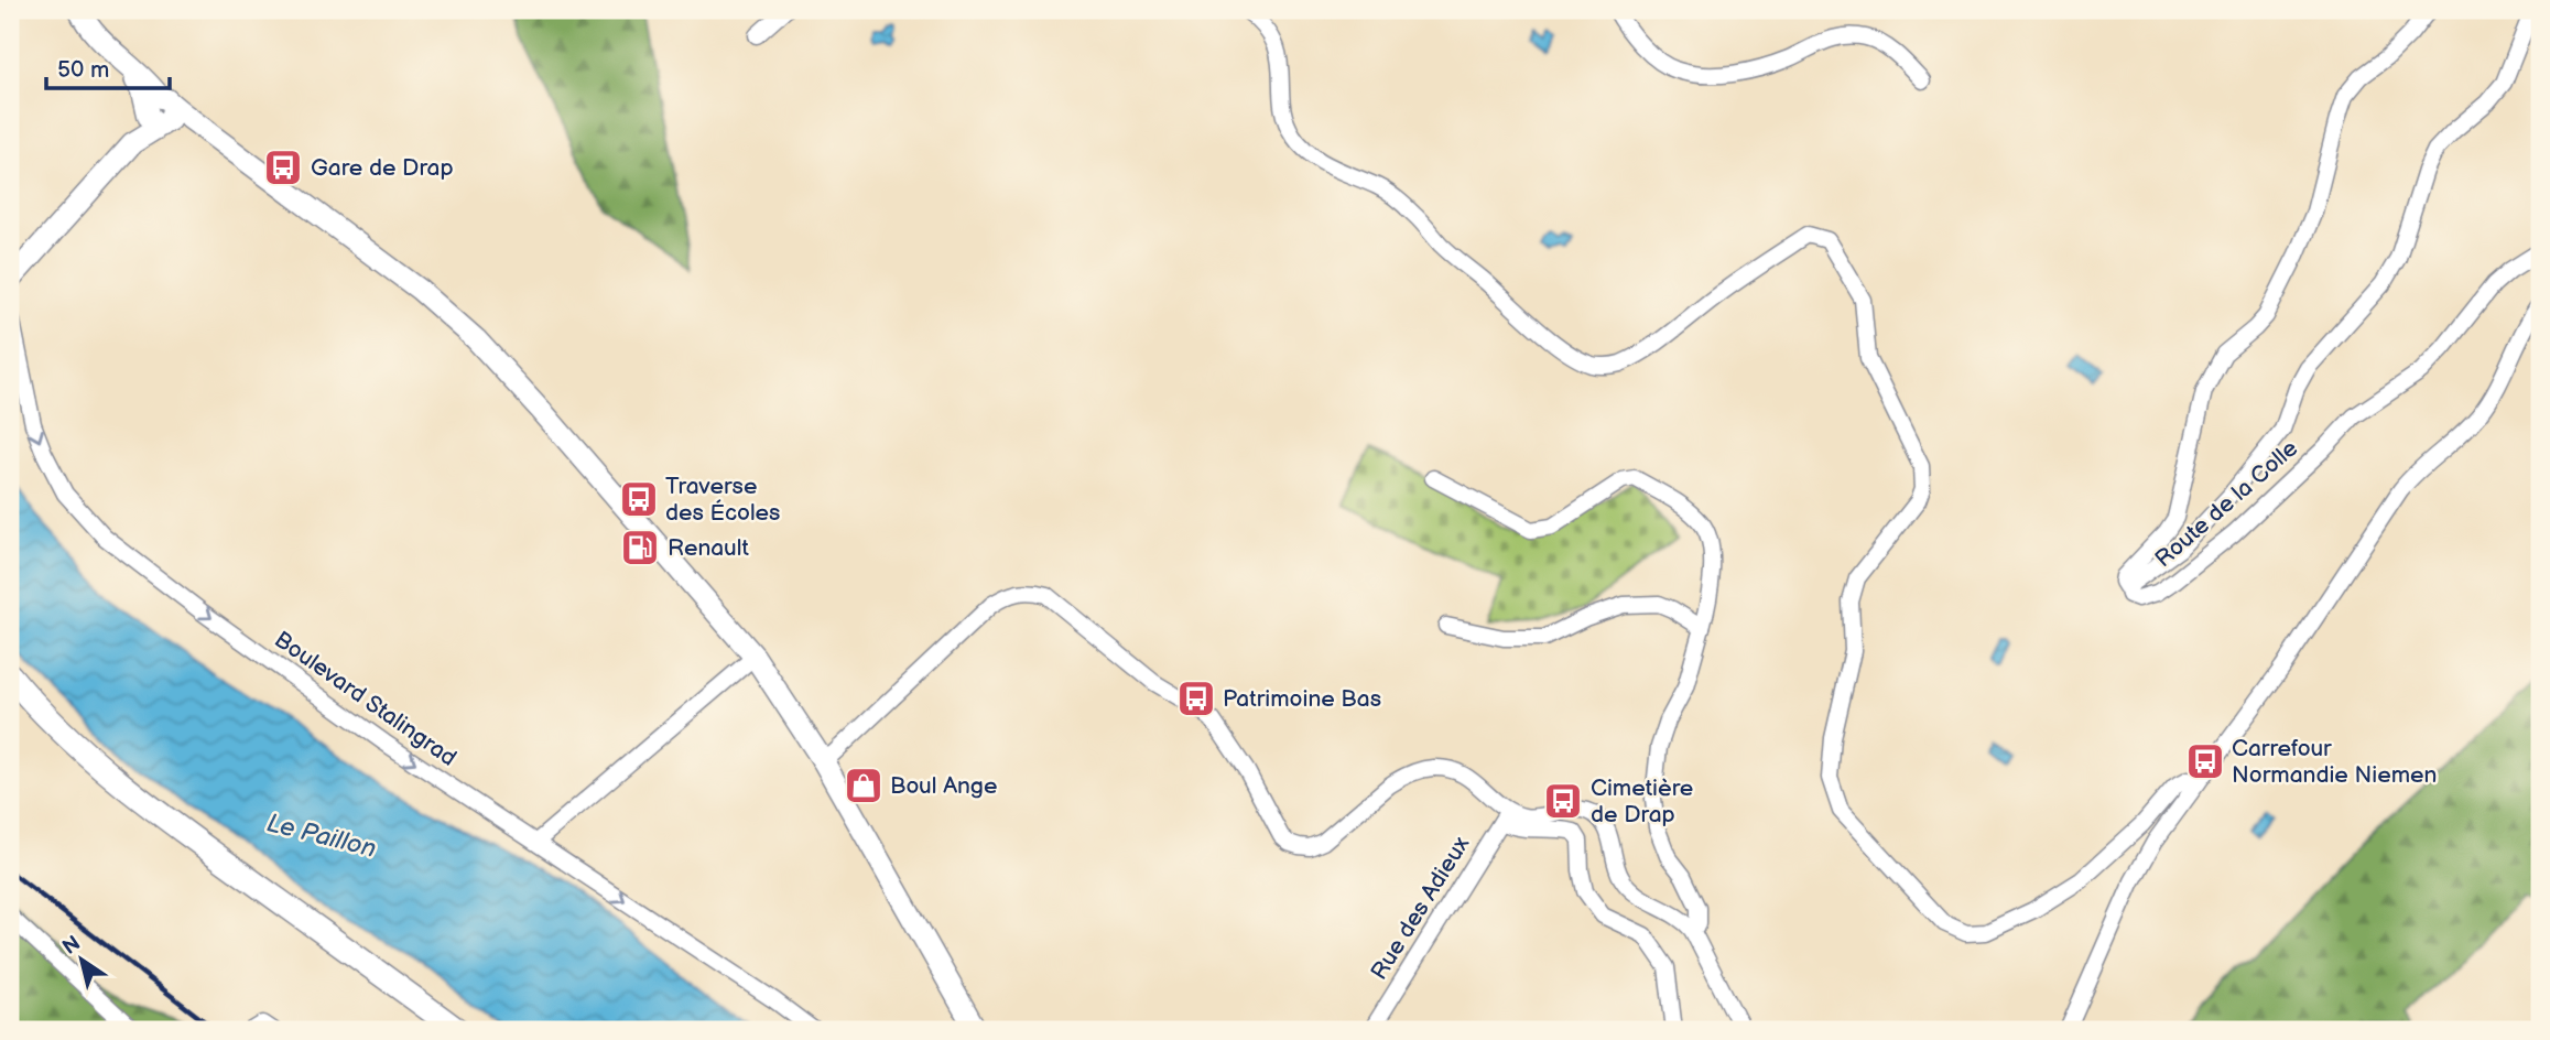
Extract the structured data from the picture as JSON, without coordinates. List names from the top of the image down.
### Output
{
  "streets": {
    "street": ["Route de la Colle", "Boulevard Stalingrad", "Rue des Adieux"]
  },
  "one_way": ["Boulevard Stalingrad"],
  "water": ["Le Paillon"],
  "places": {
    "bus stop": [
      "Gare de Drap",
      "Traverse des Écoles",
      "Patrimoine Bas",
      "Carrefour Normandie Niemen",
      "Cimetière de Drap"
    ],
    "fuel station": ["Renault"],
    "shop": ["Boul Ange"]
  },
  "scale_bar": "50 m",
  "north": "top left"
}
